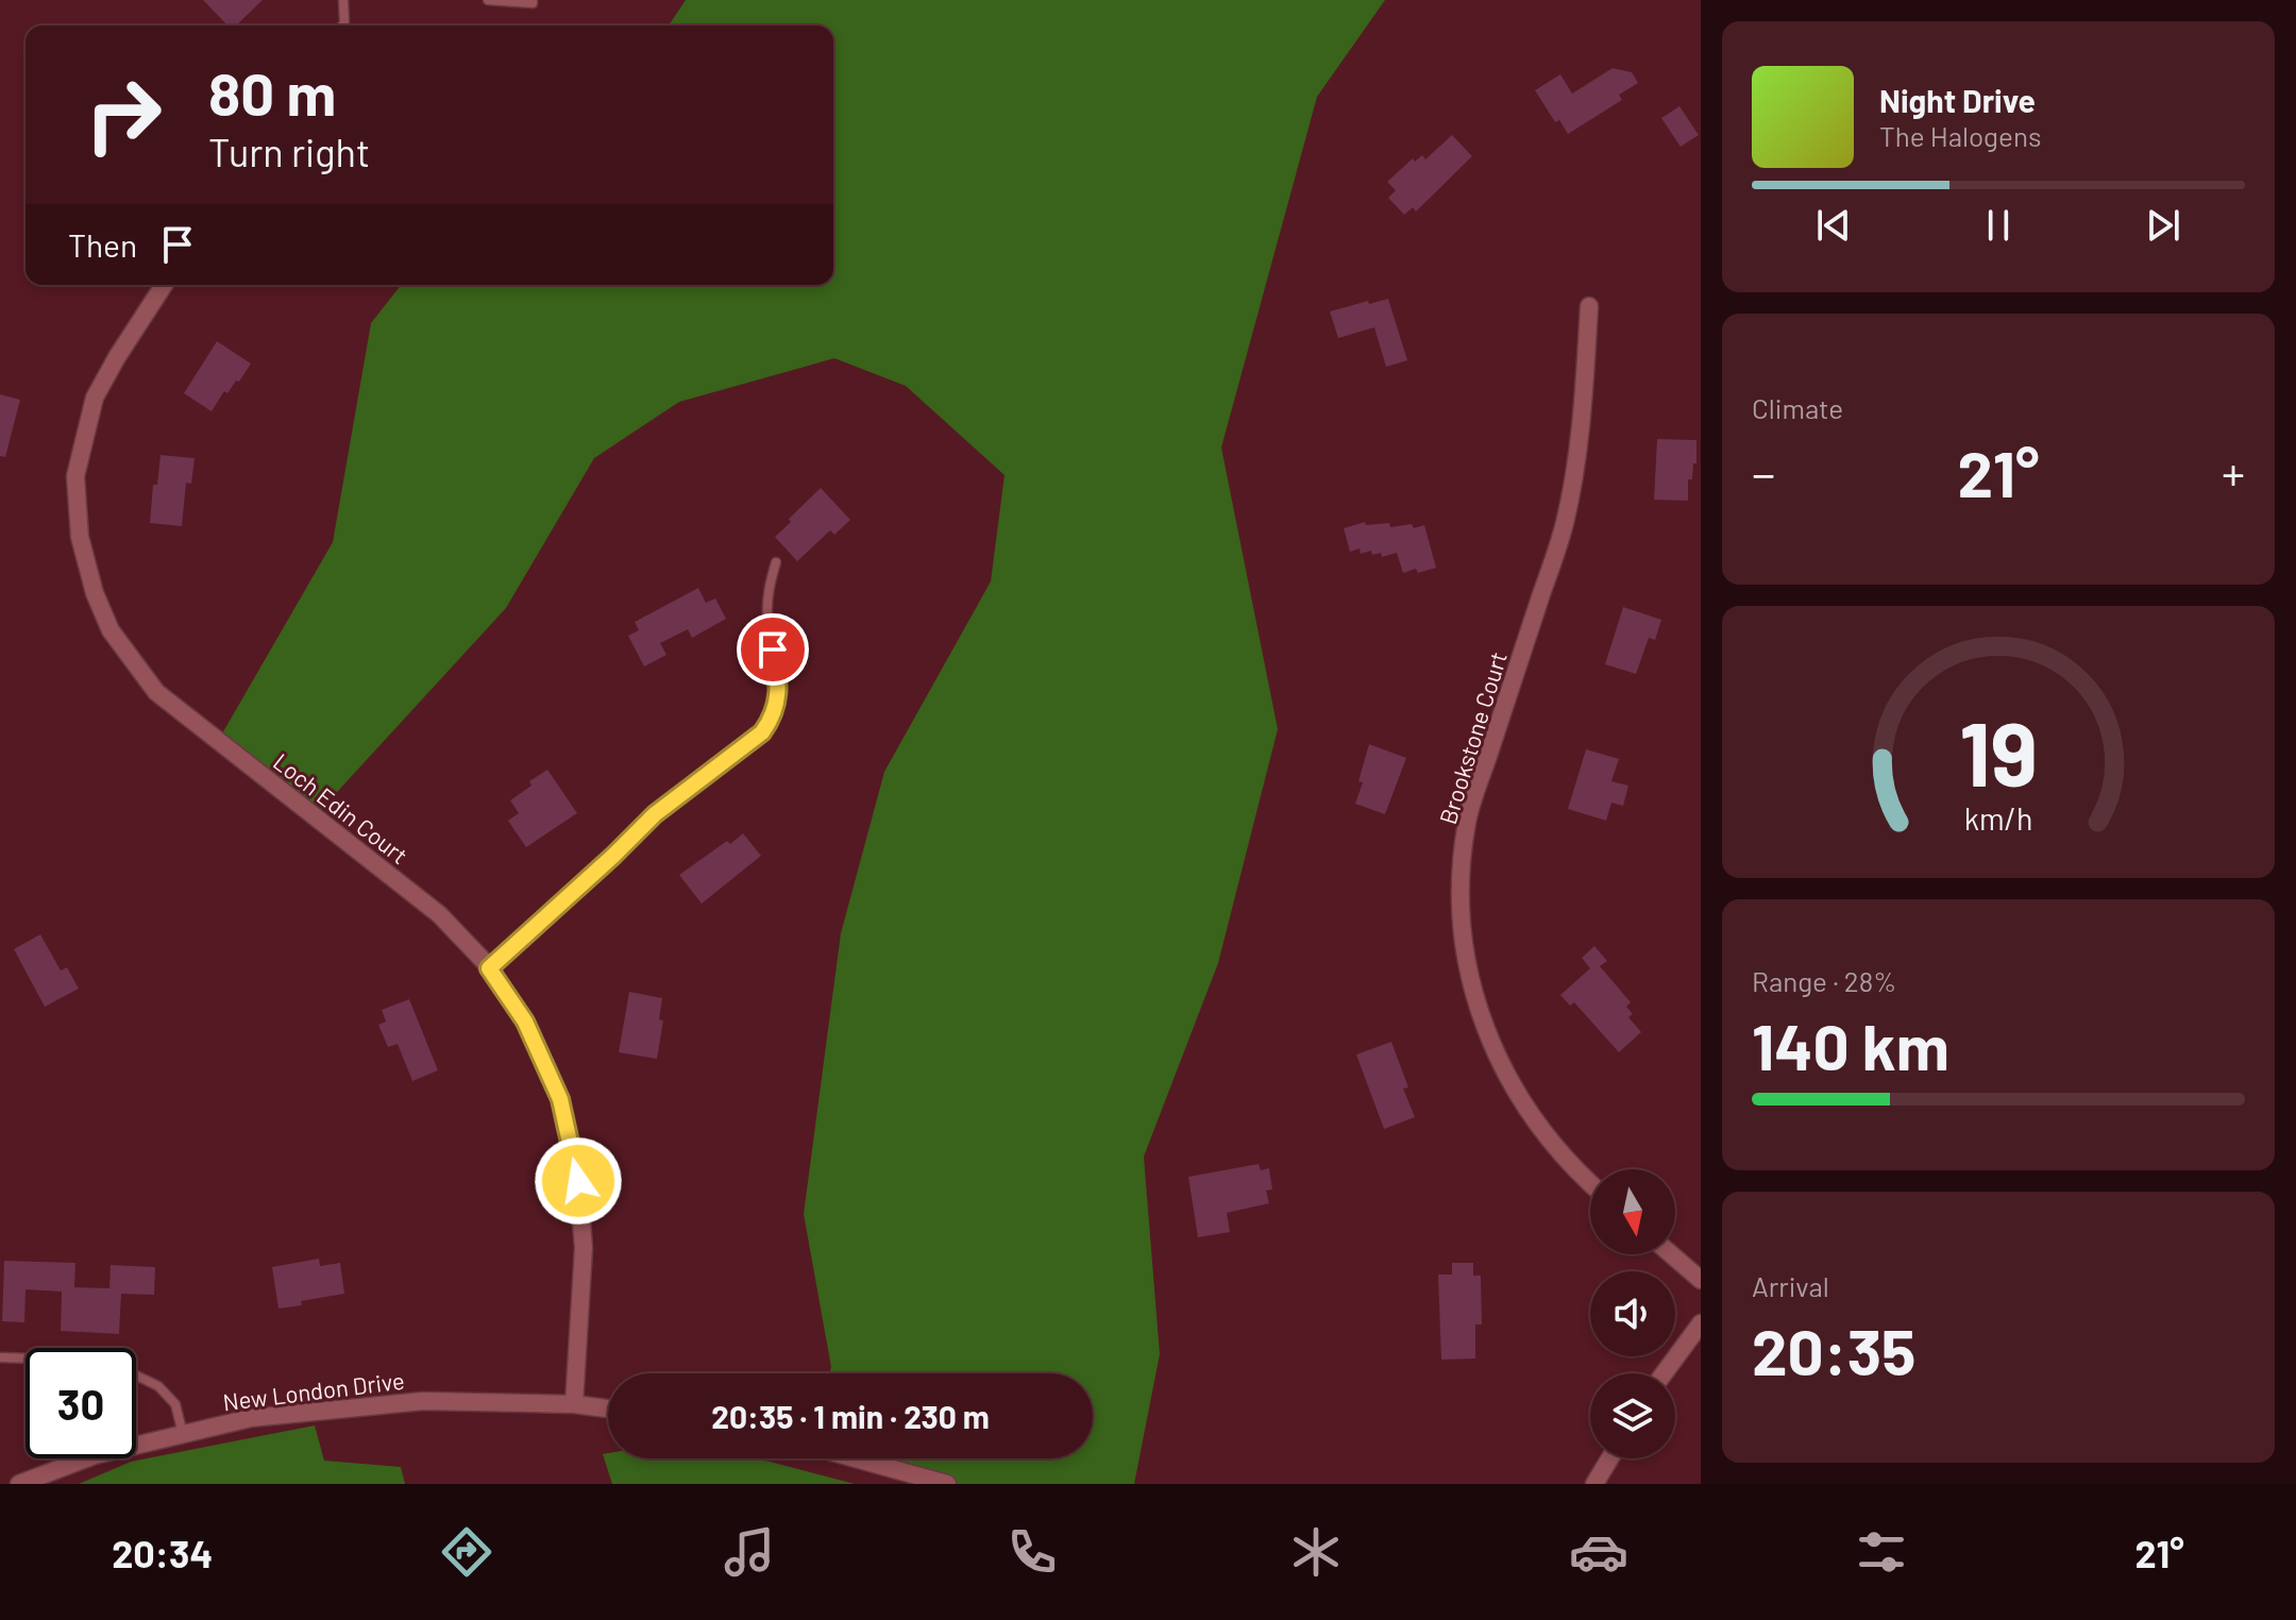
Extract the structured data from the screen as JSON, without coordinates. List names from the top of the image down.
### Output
{
  "streets": {
    "street": ["Brookstone Court", "Loch Edin Court", "New London Drive"]
  },
  "crossings": [
    ["Loch Edin Court", "New London Drive"]
  ],
  "north": "bottom",
  "page": {
    "turn": ["80 m", "Turn right"],
    "song": ["Night Drive", "The Halogens"],
    "then": "Then",
    "tile": [
      "Climate",
      ["Range · 28%", "140 km"],
      ["Arrival", "20:35"]
    ],
    "heat": ["−", "21°", "+"],
    "limit": "30",
    "trip": "20:35 · 1 min · 230 m",
    "tabs": ["20:34", "21°"],
    "gauge": ["19", "km/h"]
  }
}
